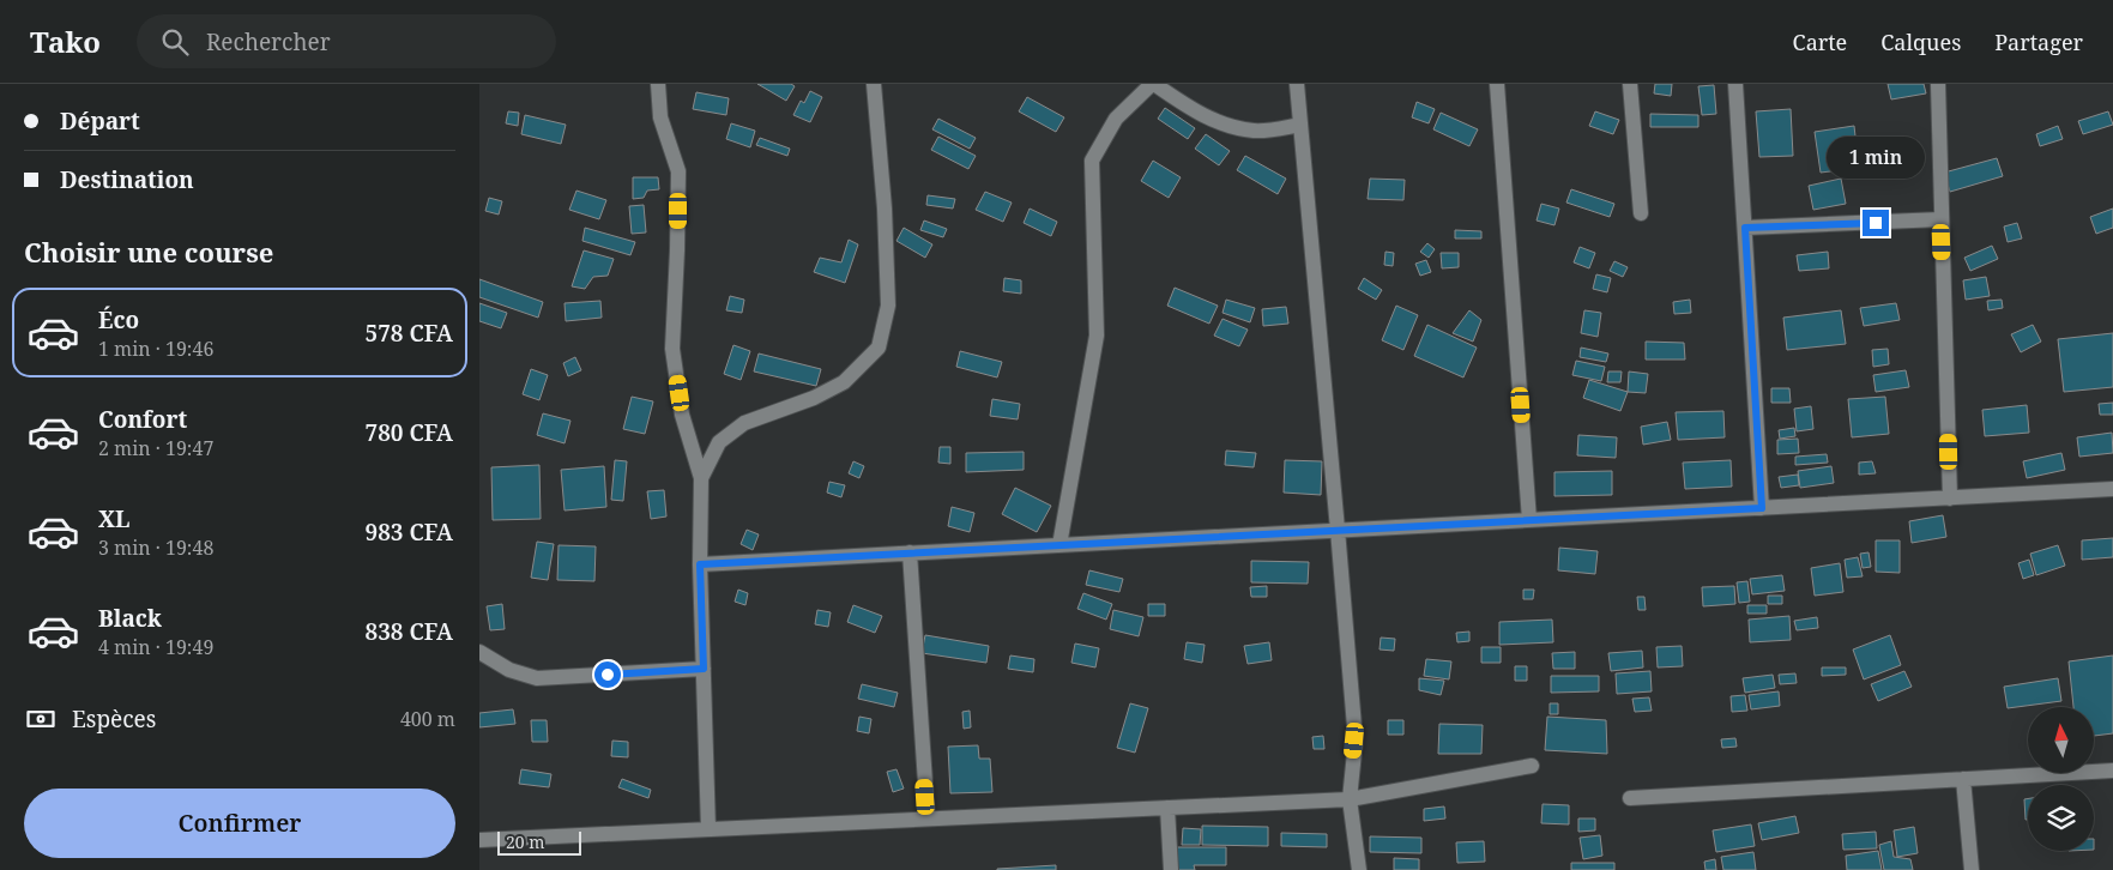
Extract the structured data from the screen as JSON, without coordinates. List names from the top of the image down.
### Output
{
  "scale_bar": "20 m",
  "north": "top",
  "page": {
    "header": "Tako",
    "search": "Rechercher",
    "nav": ["Carte", "Calques", "Partager"],
    "banner": ["Départ", "Destination"],
    "bubble": "1 min",
    "heading": "Choisir une course",
    "list": [
      {
        "name": "Éco",
        "note": "1 min · 19:46",
        "value": "578 CFA"
      },
      {
        "name": "Confort",
        "note": "2 min · 19:47",
        "value": "780 CFA"
      },
      {
        "name": "XL",
        "note": "3 min · 19:48",
        "value": "983 CFA"
      },
      {
        "name": "Black",
        "note": "4 min · 19:49",
        "value": "838 CFA"
      }
    ],
    "pay": ["Espèces", "400 m"],
    "buttons": "Confirmer",
    "scale": "20 m"
  }
}
